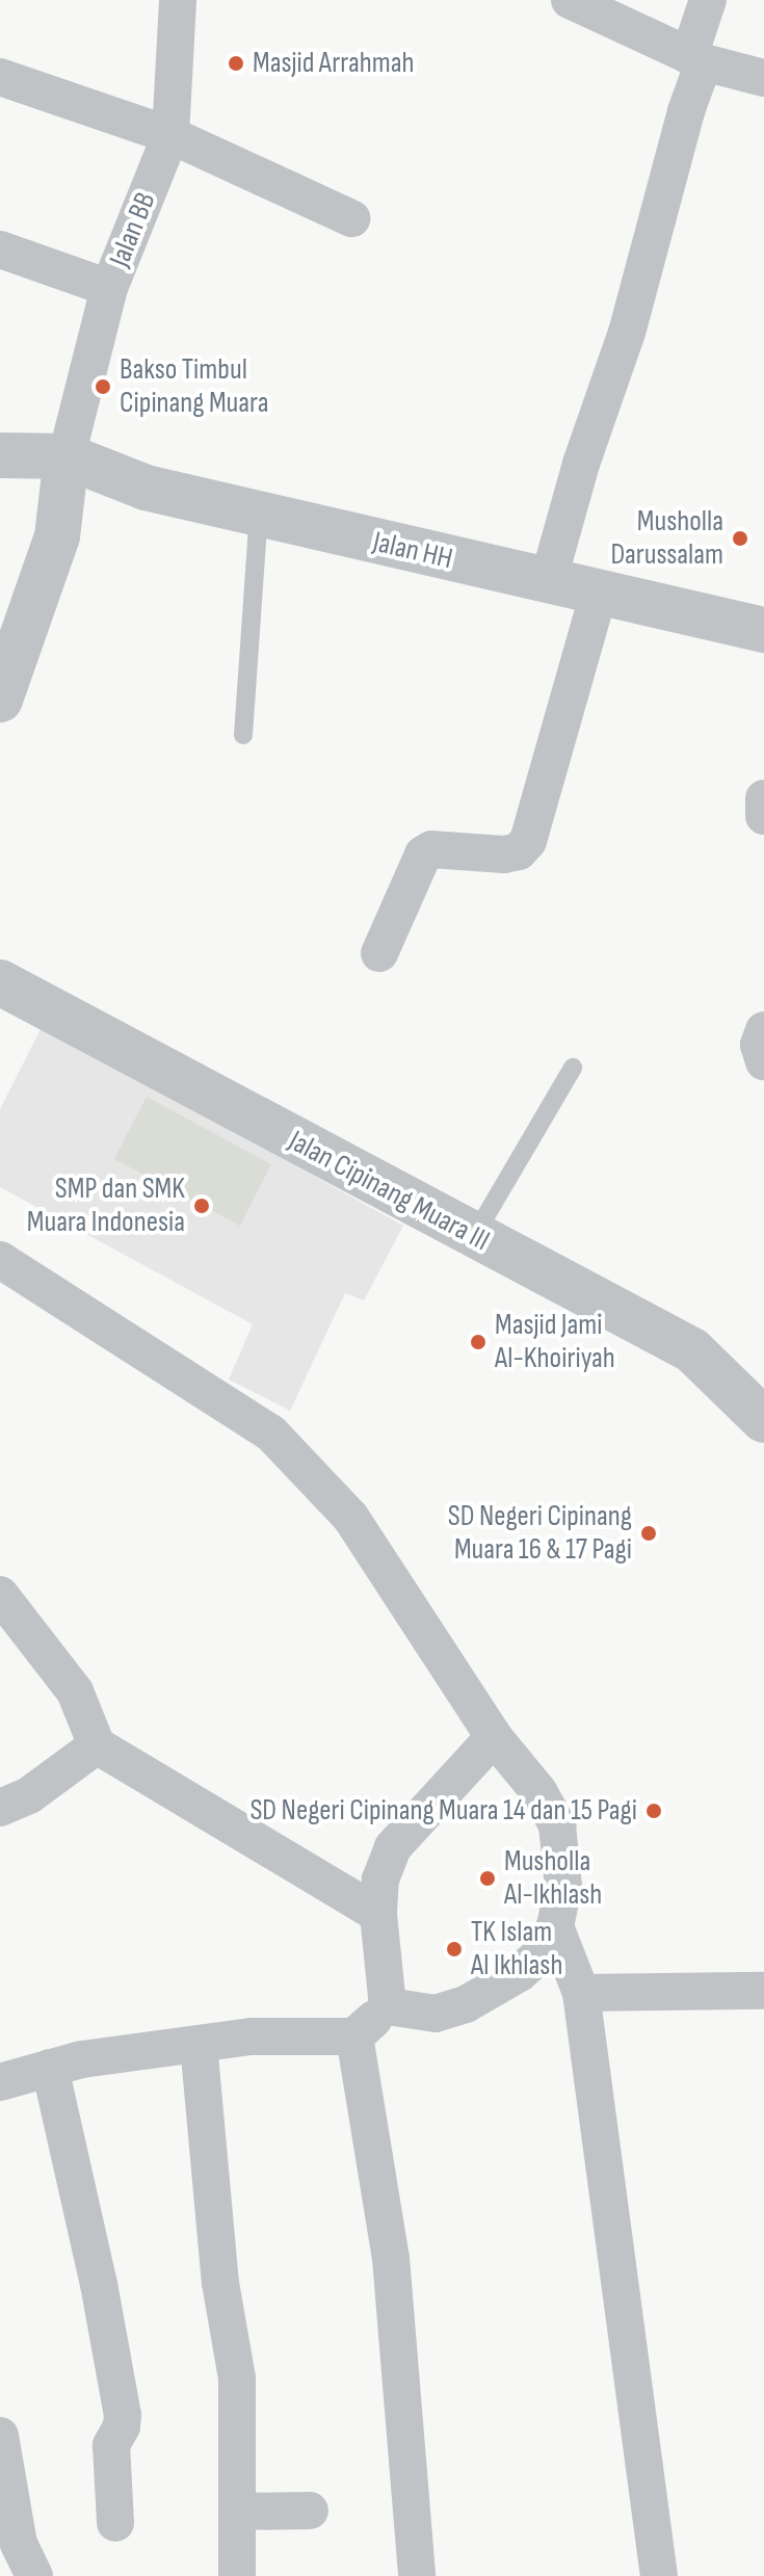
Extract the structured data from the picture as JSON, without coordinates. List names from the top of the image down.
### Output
{
  "streets": {
    "street": ["Jalan BB", "Jalan HH", "Jalan Cipinang Muara III"]
  },
  "crossings": [
    ["Jalan BB", "Jalan HH"]
  ],
  "places": [
    "Masjid Arrahmah",
    "Bakso Timbul Cipinang Muara",
    "Musholla Darussalam",
    "SMP dan SMK Muara Indonesia",
    "Masjid Jami Al-Khoiriyah",
    "SD Negeri Cipinang Muara 16 & 17 Pagi",
    "SD Negeri Cipinang Muara 14 dan 15 Pagi",
    "Musholla Al-Ikhlash",
    "TK Islam Al Ikhlash"
  ]
}
